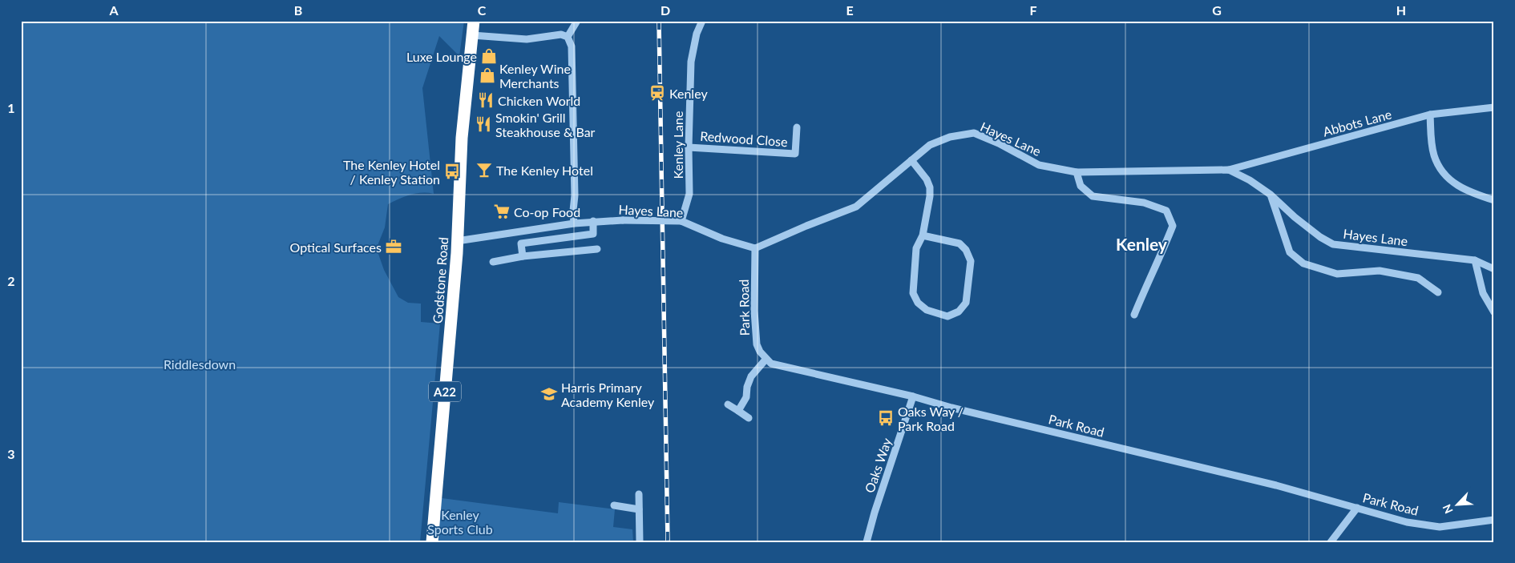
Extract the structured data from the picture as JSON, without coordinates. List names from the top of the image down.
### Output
{
  "streets": {
    "highway": ["Godstone Road", "A22"],
    "street": [
      "Abbots Lane",
      "Redwood Close",
      "Hayes Lane",
      "Kenley Lane",
      "Park Road",
      "Oaks Way"
    ]
  },
  "crossings": [
    ["Abbots Lane", "Hayes Lane"],
    ["Redwood Close", "Kenley Lane"],
    ["Hayes Lane", "Kenley Lane"],
    ["Hayes Lane", "Godstone Road"],
    ["Hayes Lane", "Park Road"],
    ["Park Road", "Oaks Way"]
  ],
  "districts": ["Kenley"],
  "parks": ["Riddlesdown", "Kenley Sports Club"],
  "places": {
    "shop": ["Luxe Lounge", "Kenley Wine Merchants"],
    "station": ["Kenley"],
    "restaurant": ["Chicken World", "Smokin' Grill Steakhouse & Bar"],
    "bar": ["The Kenley Hotel"],
    "bus stop": ["The Kenley Hotel / Kenley Station", "Oaks Way / Park Road"],
    "supermarket": ["Co-op Food"],
    "office": ["Optical Surfaces"],
    "school or university": ["Harris Primary Academy Kenley"]
  },
  "north": "bottom left",
  "grid": {
    "columns": [
      "A",
      "B",
      "C",
      "D",
      "E",
      "F",
      "G",
      "H"
    ],
    "rows": ["1", "2", "3"]
  }
}
